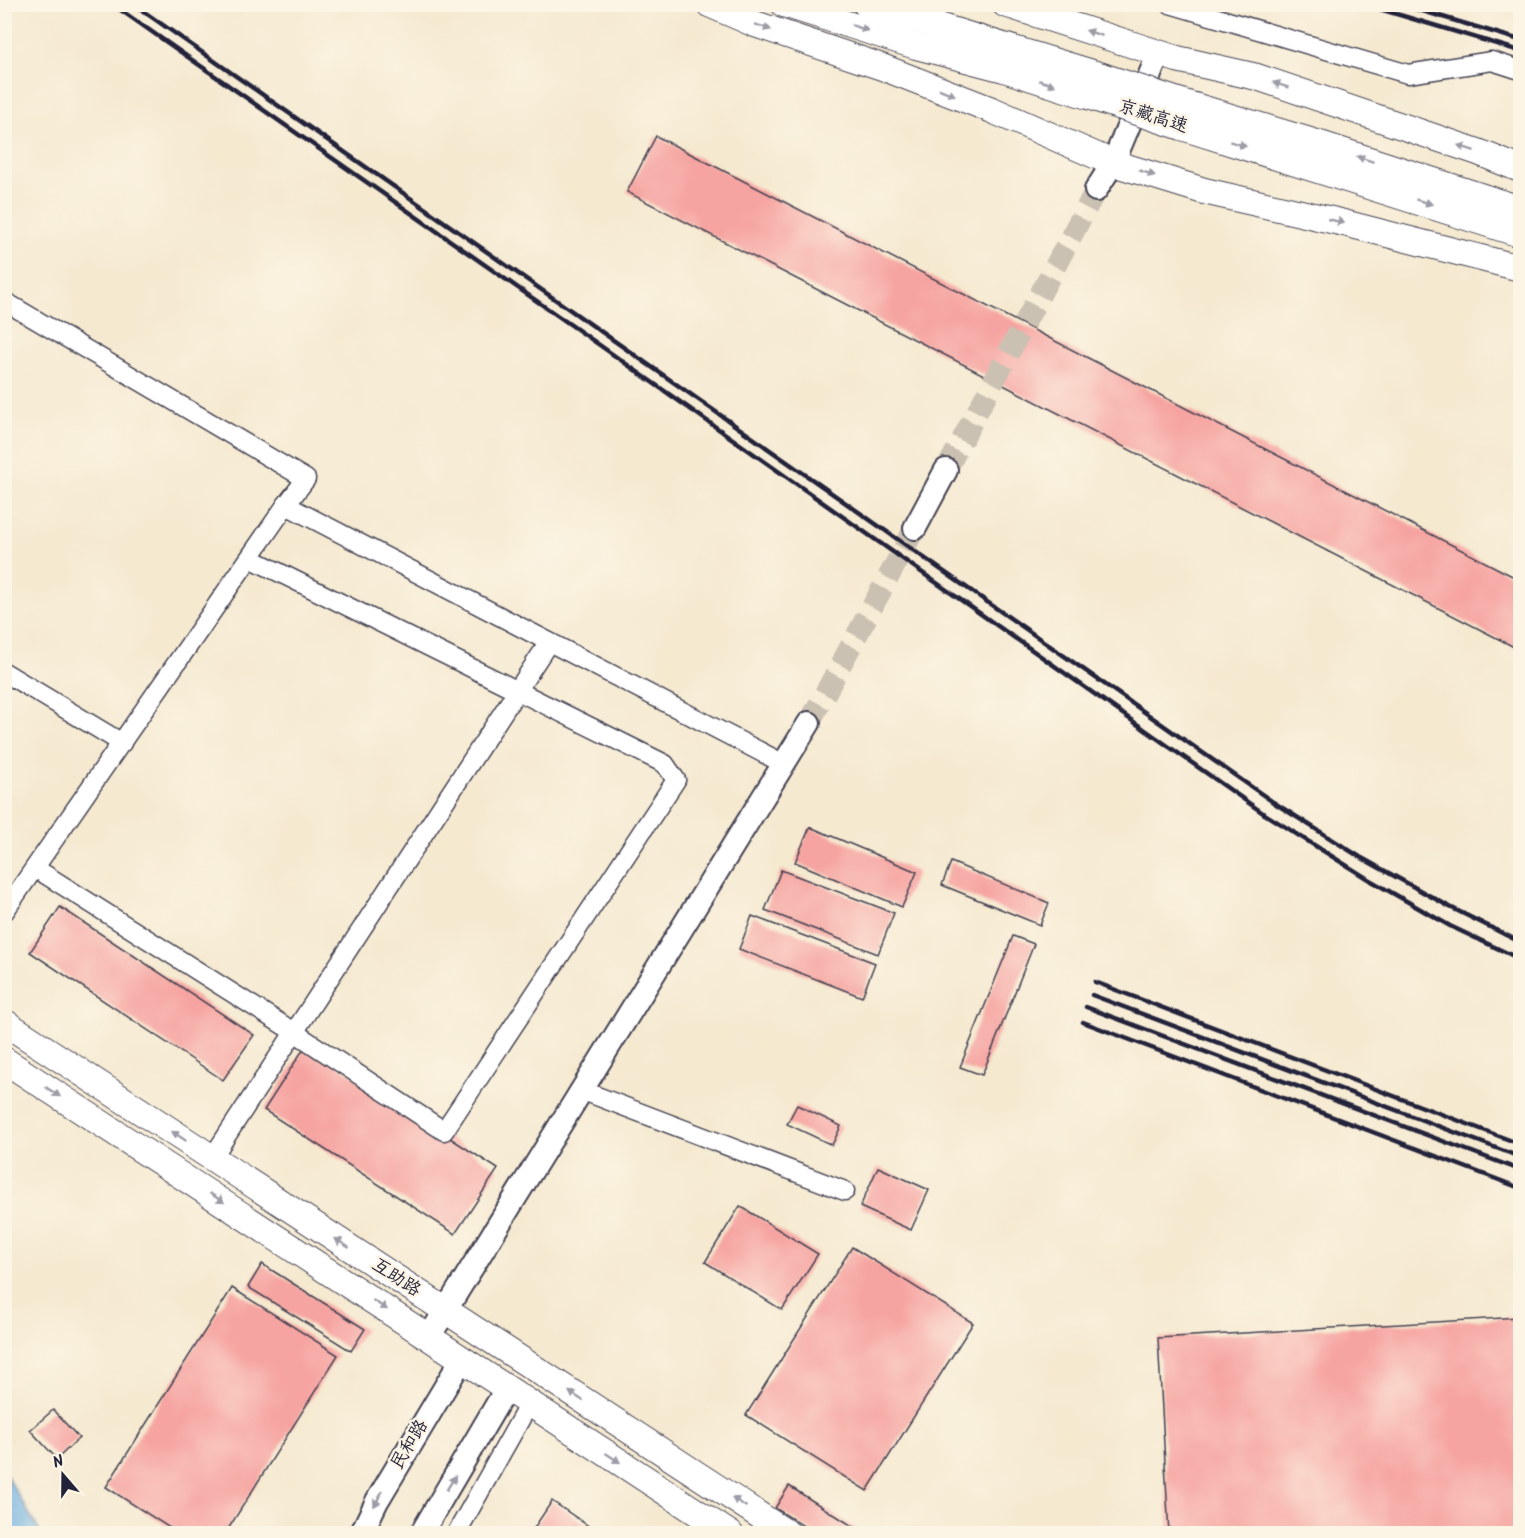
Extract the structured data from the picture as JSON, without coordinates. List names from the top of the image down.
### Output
{
  "streets": {
    "highway": ["京藏高速", "互助路"],
    "main road": ["民和路"]
  },
  "crossings": [
    ["互助路", "民和路"]
  ],
  "north": "top"
}
